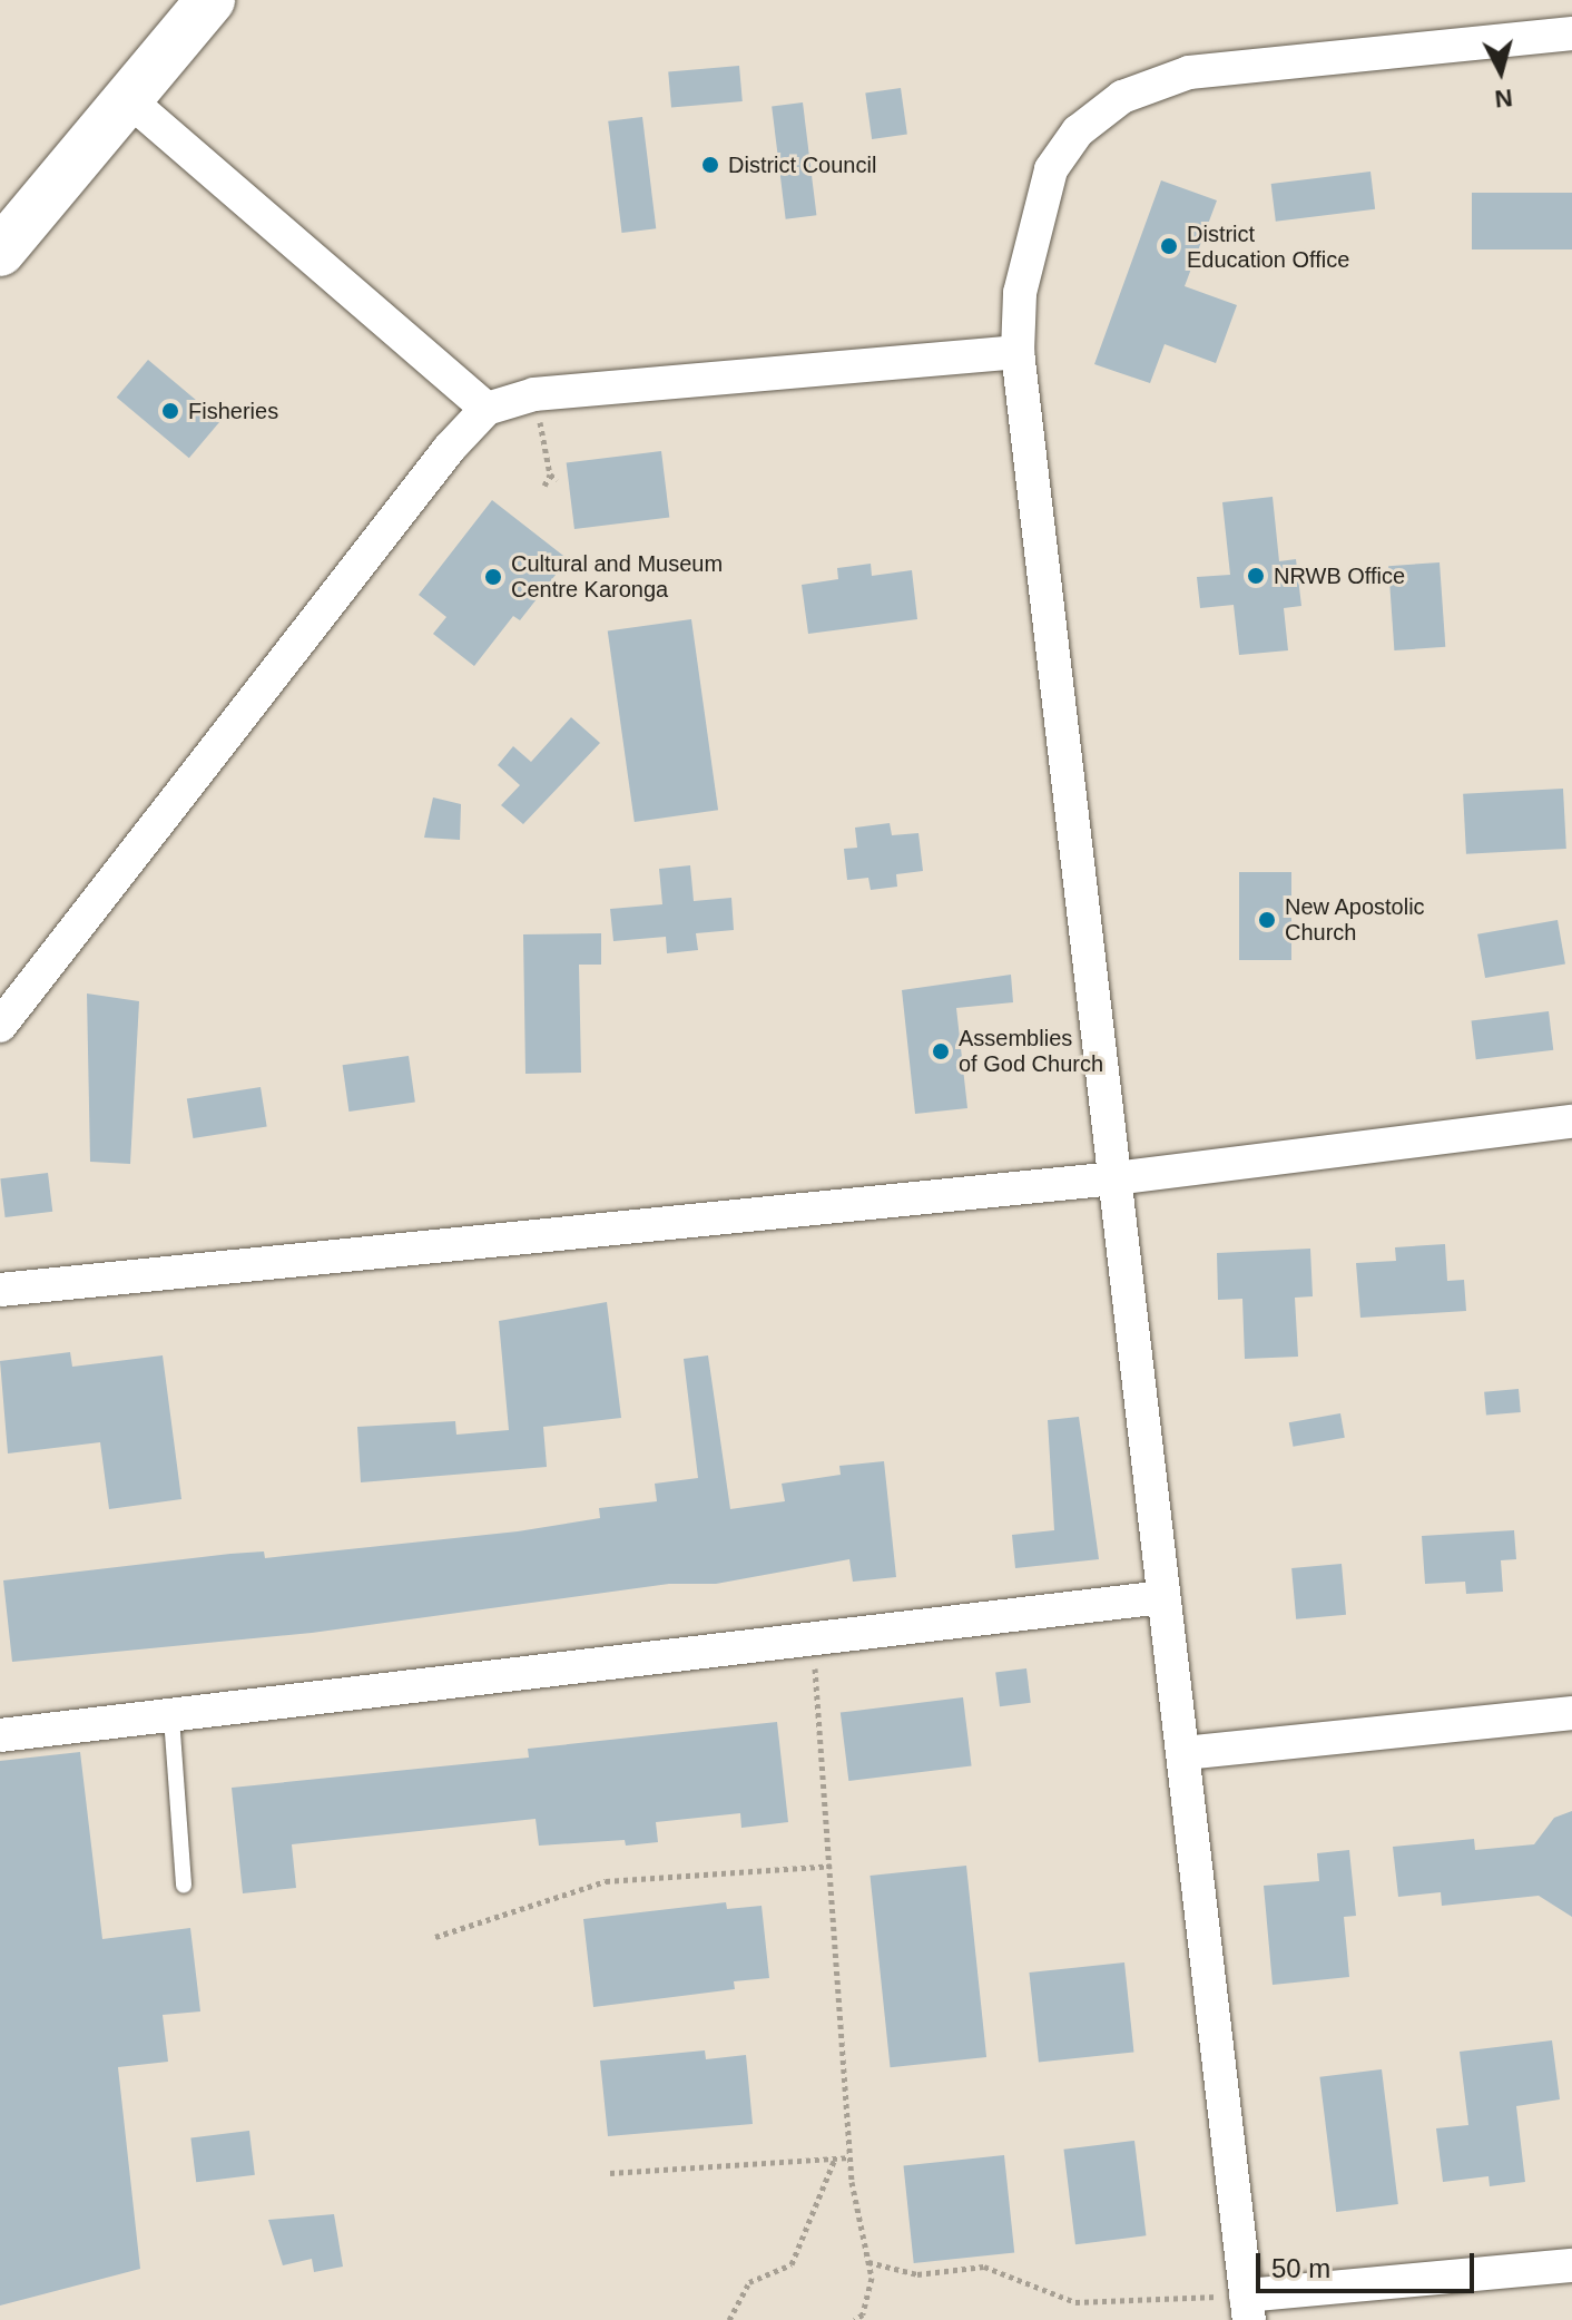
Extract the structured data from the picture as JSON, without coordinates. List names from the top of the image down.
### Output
{
  "places": [
    "District Council",
    "District Education Office",
    "Fisheries",
    "NRWB Office",
    "Cultural and Museum Centre Karonga",
    "New Apostolic Church",
    "Assemblies of God Church"
  ],
  "scale_bar": "50 m",
  "north": "bottom"
}
